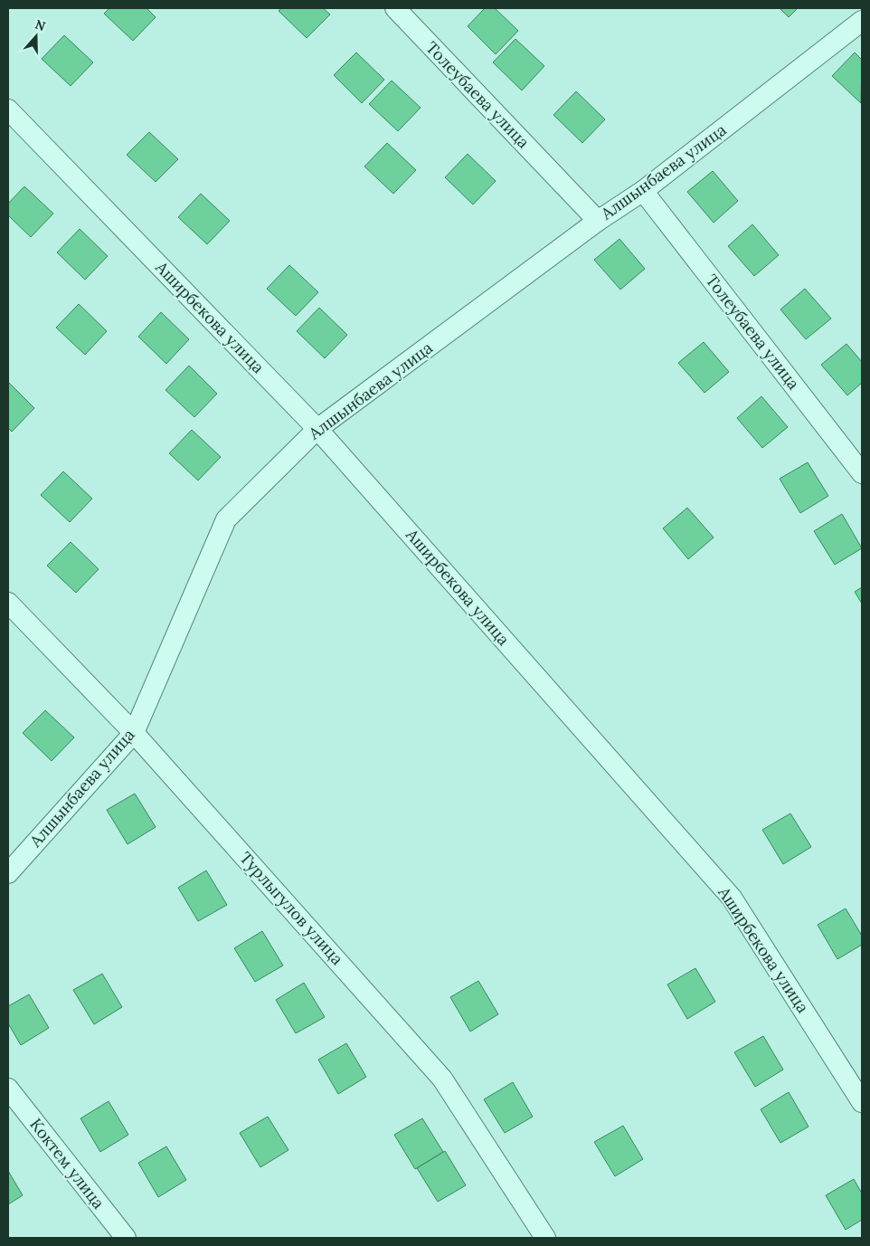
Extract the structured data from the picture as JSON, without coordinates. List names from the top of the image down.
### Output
{
  "streets": {
    "street": [
      "Толеубаева улица",
      "Алшынбаева улица",
      "Аширбекова улица",
      "Турлыгулов улица",
      "Коктем улица"
    ]
  },
  "crossings": [
    ["Толеубаева улица", "Алшынбаева улица"],
    ["Алшынбаева улица", "Аширбекова улица"],
    ["Алшынбаева улица", "Турлыгулов улица"]
  ],
  "north": "top"
}
